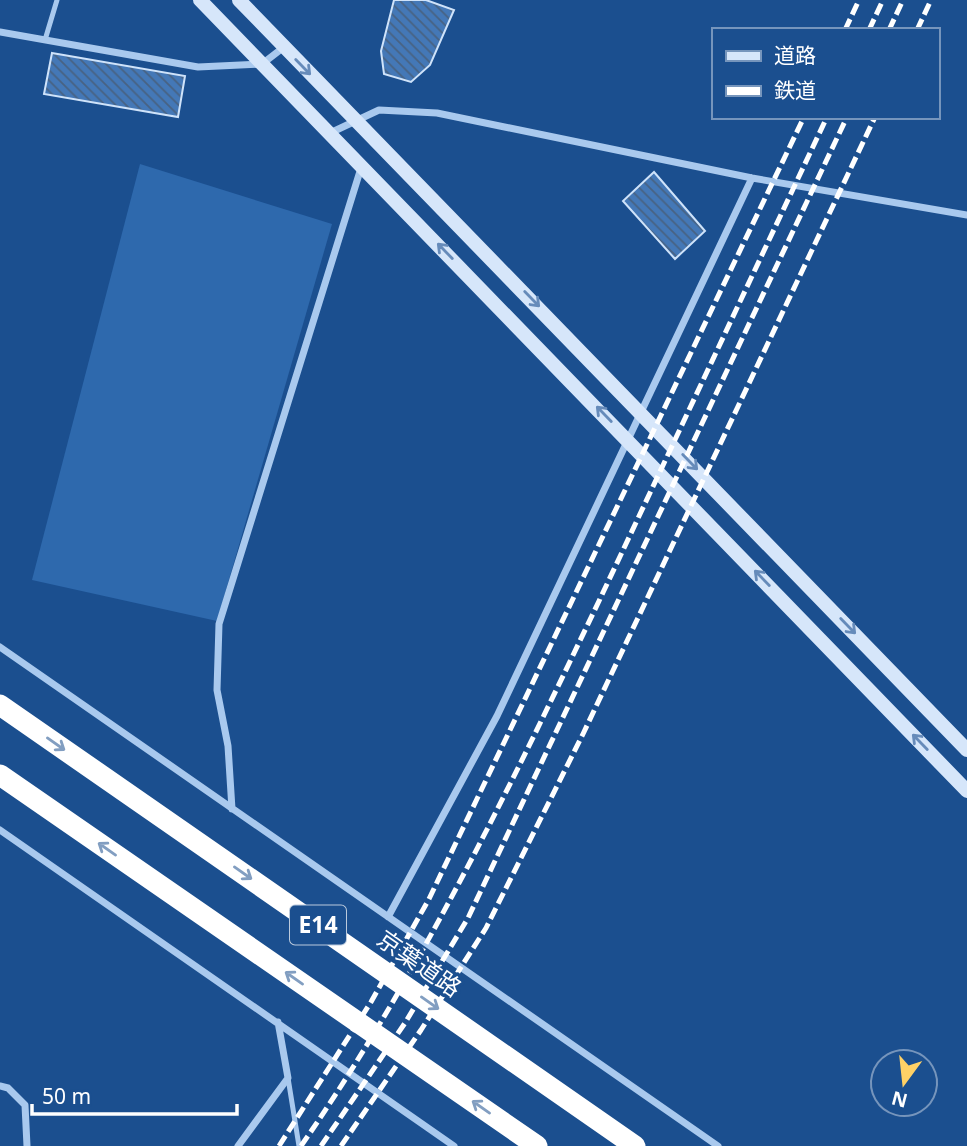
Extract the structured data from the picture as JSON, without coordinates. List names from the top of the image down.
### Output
{
  "streets": {
    "highway": ["E14", "京葉道路"]
  },
  "legend": ["道路", "鉄道"],
  "scale_bar": "50 m",
  "north": "bottom"
}
